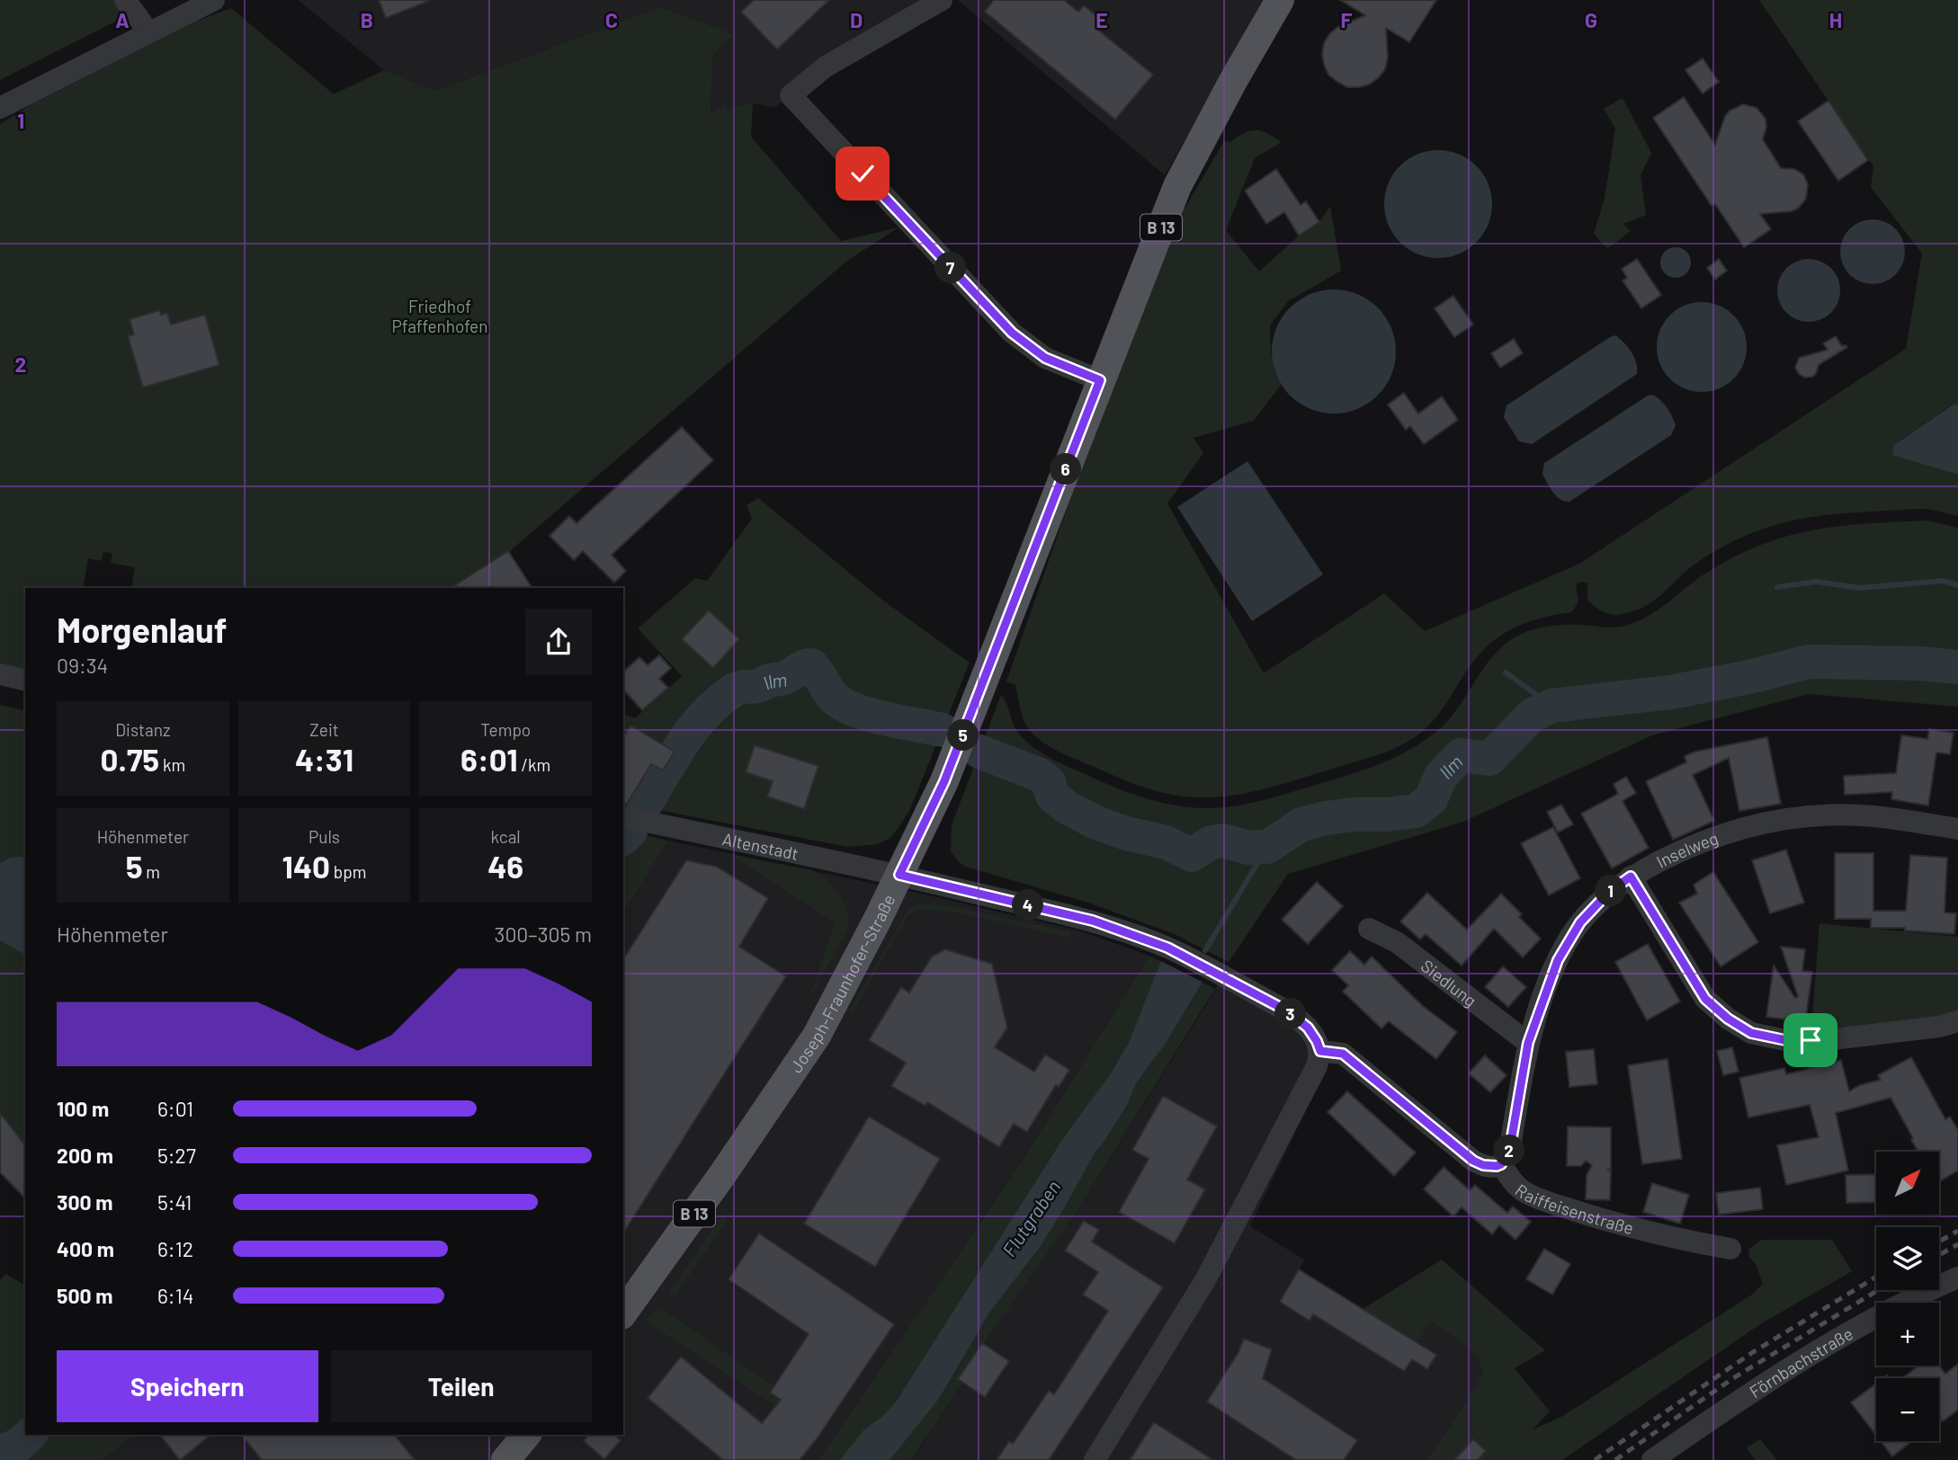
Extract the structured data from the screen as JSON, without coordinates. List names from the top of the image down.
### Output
{
  "streets": {
    "main road": ["B 13", "Joseph-Fraunhofer-Straße"],
    "street": [
      "Altenstadt",
      "Inselweg",
      "Siedlung",
      "Raiffeisenstraße",
      "Förnbachstraße"
    ]
  },
  "crossings": [
    ["Altenstadt", "Joseph-Fraunhofer-Straße"],
    ["Inselweg", "Siedlung"],
    ["Inselweg", "Raiffeisenstraße"]
  ],
  "water": ["Ilm", "Flutgraben"],
  "parks": ["Friedhof Pfaffenhofen"],
  "north": "top right",
  "page": {
    "pins": [
      "7",
      "6",
      "5",
      "1",
      "4",
      "3",
      "2"
    ],
    "heading": ["Morgenlauf", "09:34"],
    "stats": [
      ["Distanz", "0.75 km"],
      ["Zeit", "4:31"],
      ["Tempo", "6:01 /km"],
      ["Höhenmeter", "5 m"],
      ["Puls", "140 bpm"],
      ["kcal", "46"]
    ],
    "chart": ["Höhenmeter", "300–305 m"],
    "list": [
      {
        "name": "100 m",
        "note": "6:01"
      },
      {
        "name": "200 m",
        "note": "5:27"
      },
      {
        "name": "300 m",
        "note": "5:41"
      },
      {
        "name": "400 m",
        "note": "6:12"
      },
      {
        "name": "500 m",
        "note": "6:14"
      }
    ],
    "map_buttons": ["+", "−"],
    "buttons": ["Speichern", "Teilen"]
  },
  "grid": {
    "columns": [
      "A",
      "B",
      "C",
      "D",
      "E",
      "F",
      "G",
      "H"
    ],
    "rows": ["1", "2"]
  }
}
